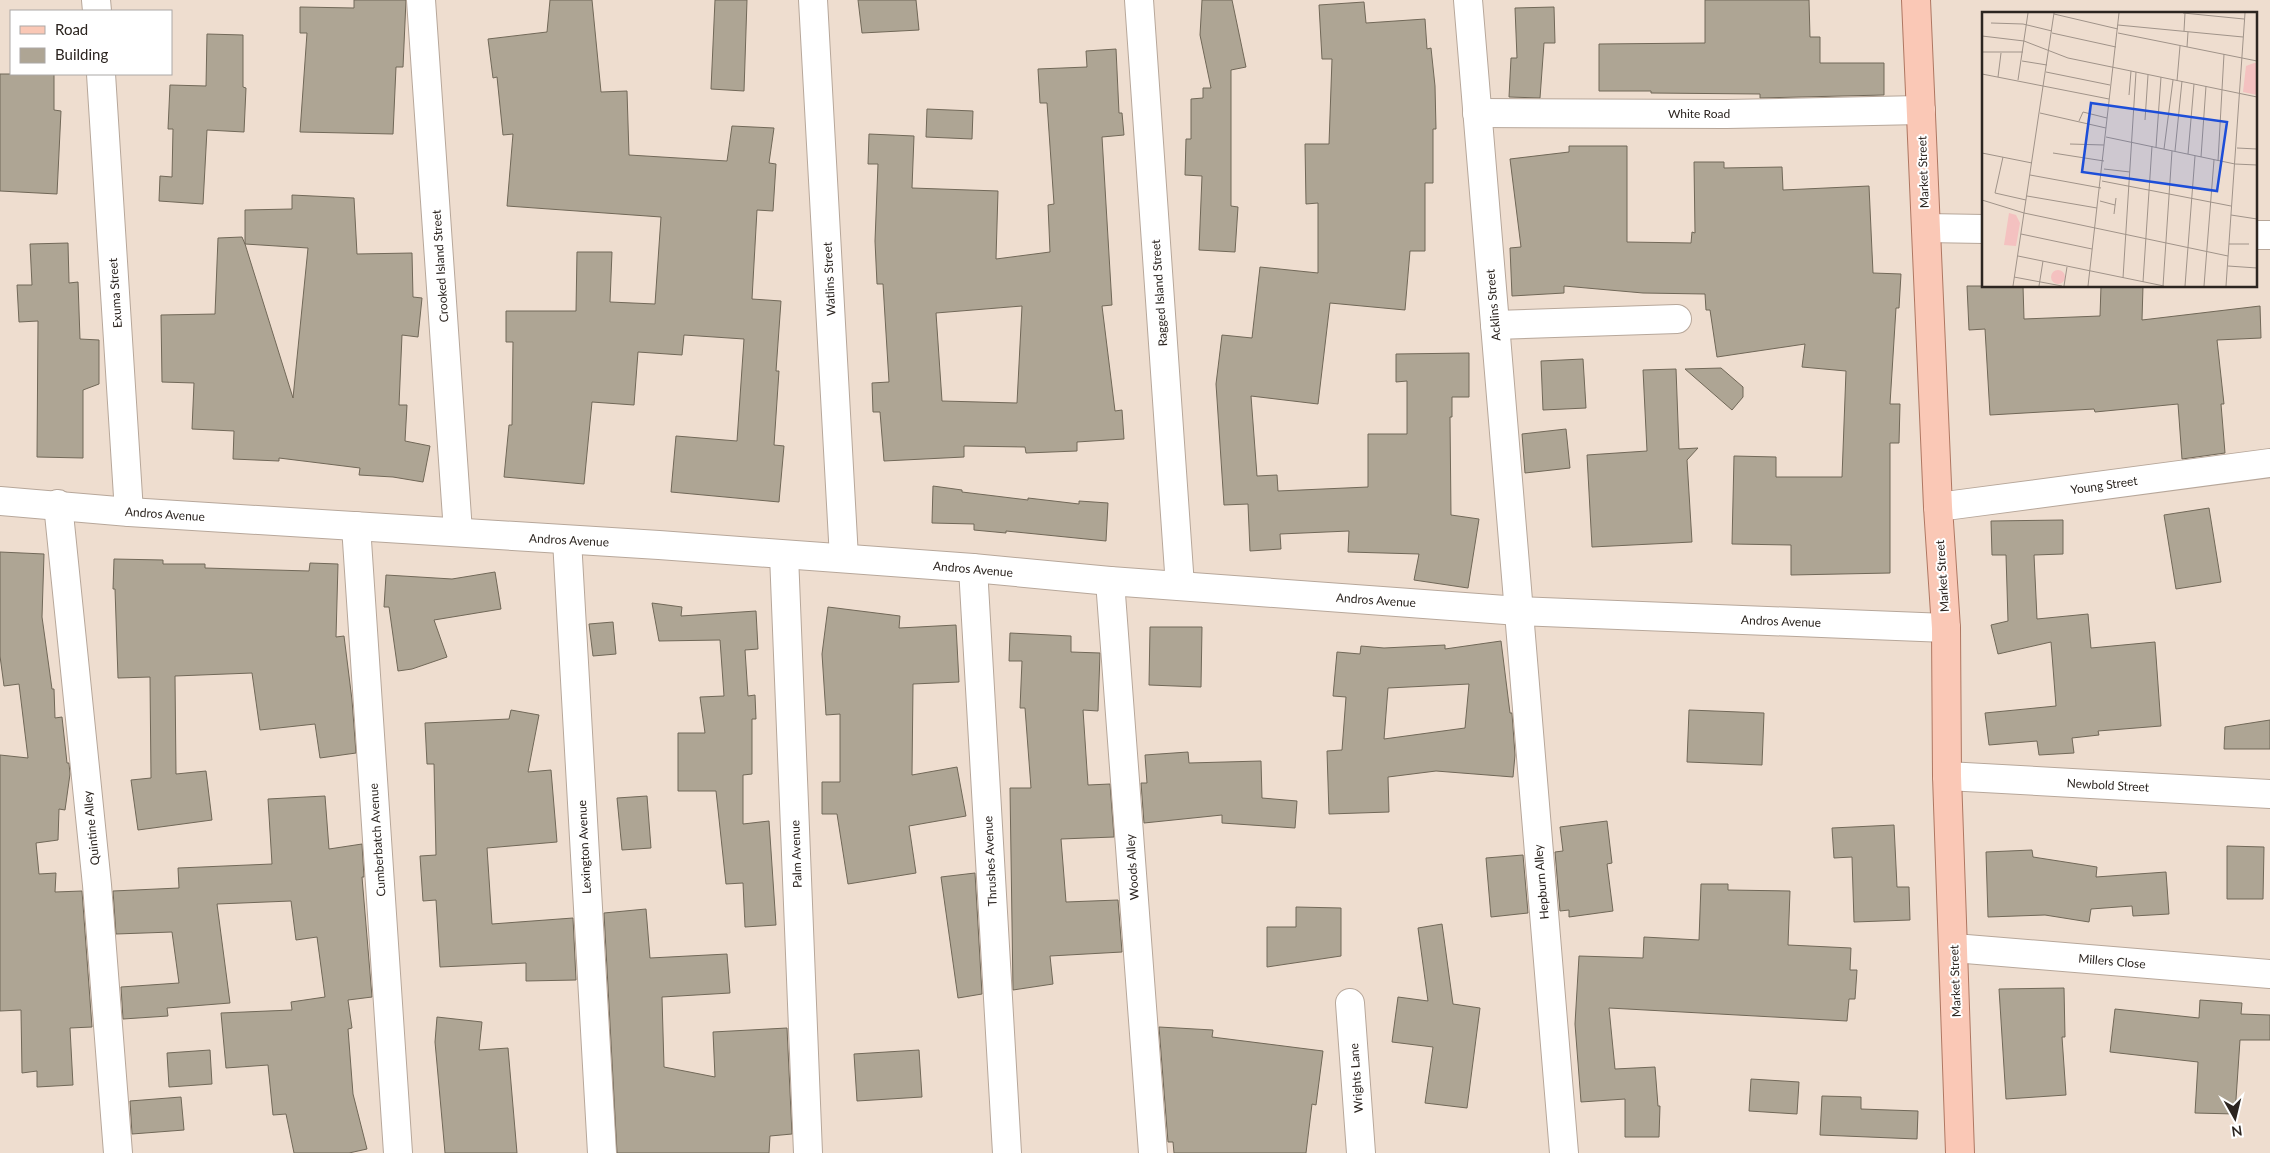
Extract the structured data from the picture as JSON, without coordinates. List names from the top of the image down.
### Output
{
  "streets": {
    "main road": ["Market Street"],
    "street": [
      "White Road",
      "Crooked Island Street",
      "Watlins Street",
      "Exuma Street",
      "Ragged Island Street",
      "Acklins Street",
      "Young Street",
      "Andros Avenue",
      "Newbold Street",
      "Quintine Alley",
      "Cumberbatch Avenue",
      "Lexington Avenue",
      "Palm Avenue",
      "Thrushes Avenue",
      "Woods Alley",
      "Hepburn Alley",
      "Millers Close",
      "Wrights Lane"
    ]
  },
  "crossings": [
    ["White Road", "Market Street"],
    ["White Road", "Acklins Street"],
    ["Market Street", "Young Street"],
    ["Market Street", "Andros Avenue"],
    ["Market Street", "Newbold Street"],
    ["Market Street", "Millers Close"],
    ["Crooked Island Street", "Andros Avenue"],
    ["Watlins Street", "Andros Avenue"],
    ["Exuma Street", "Andros Avenue"],
    ["Ragged Island Street", "Andros Avenue"],
    ["Acklins Street", "Andros Avenue"],
    ["Acklins Street", "Hepburn Alley"],
    ["Andros Avenue", "Quintine Alley"],
    ["Andros Avenue", "Cumberbatch Avenue"],
    ["Andros Avenue", "Lexington Avenue"],
    ["Andros Avenue", "Palm Avenue"],
    ["Andros Avenue", "Thrushes Avenue"],
    ["Andros Avenue", "Woods Alley"],
    ["Andros Avenue", "Hepburn Alley"]
  ],
  "legend": ["Road", "Building"],
  "north": "bottom"
}
